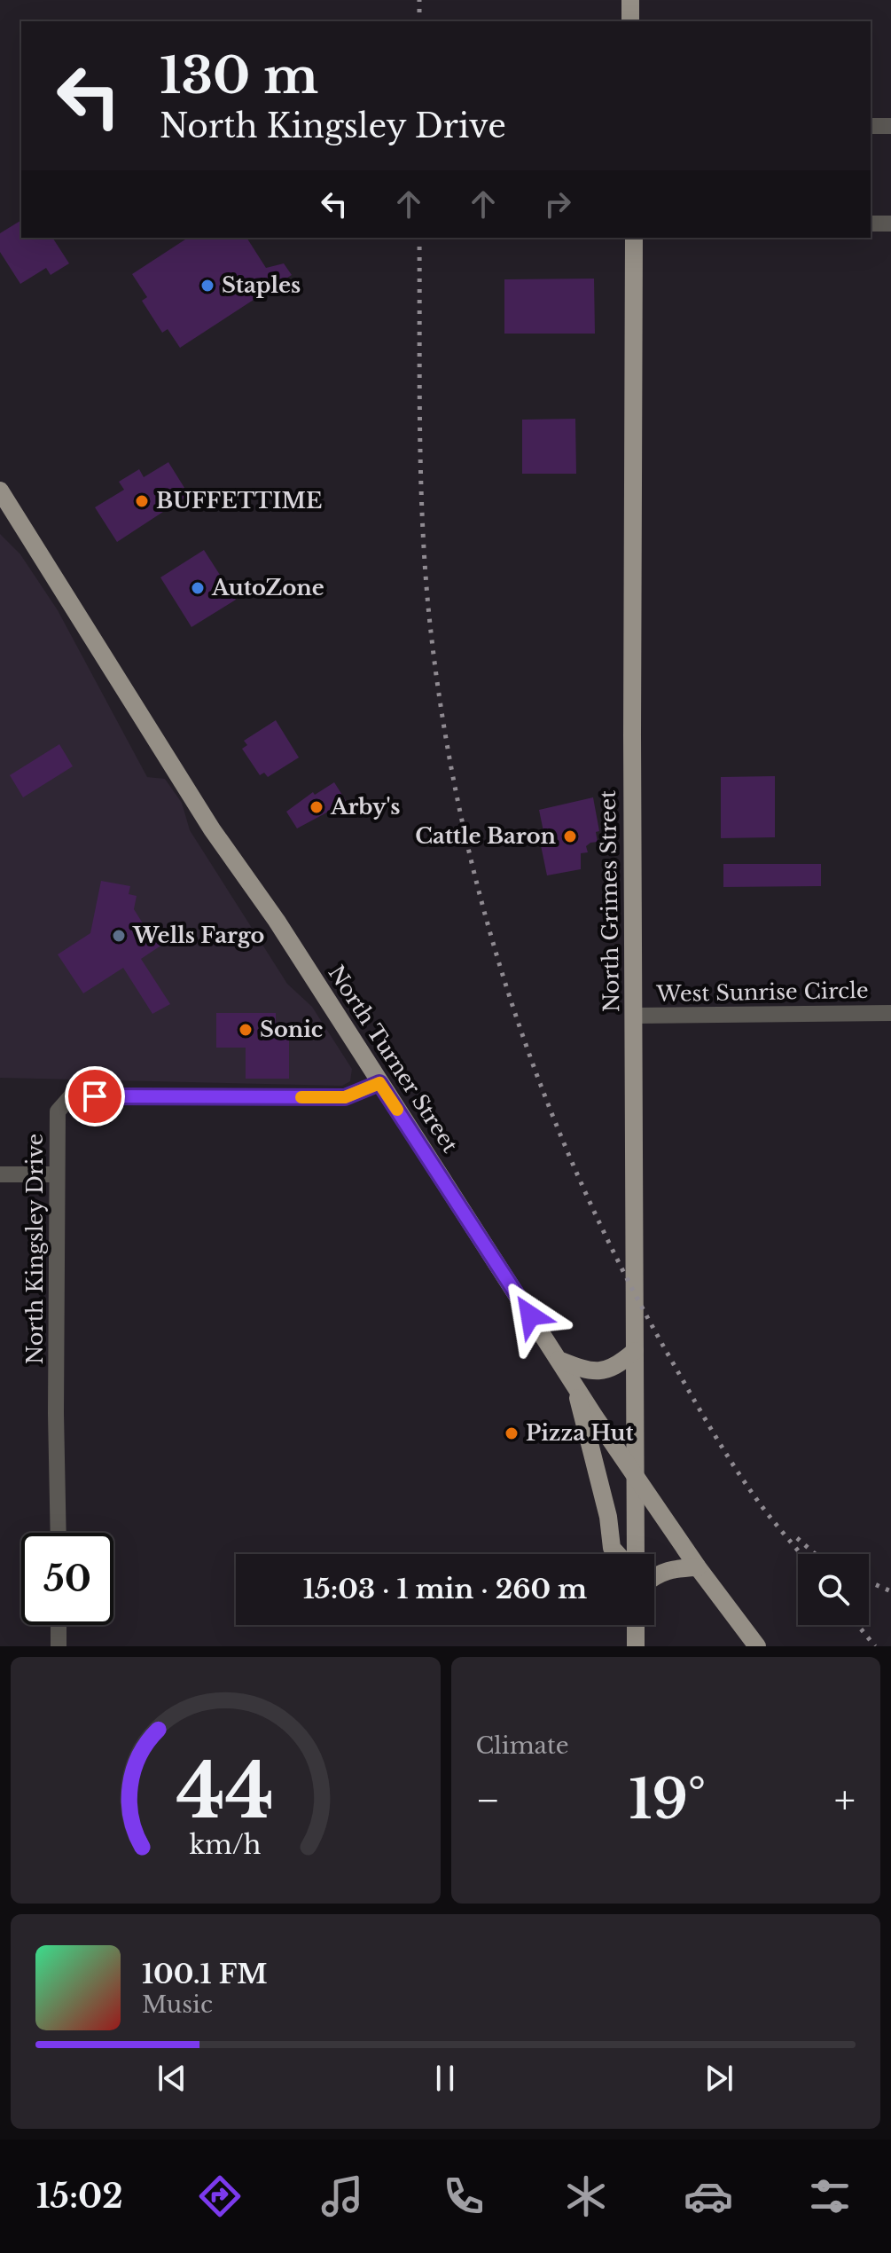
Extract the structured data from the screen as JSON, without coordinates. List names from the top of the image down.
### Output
{
  "streets": {
    "main road": ["North Grimes Street", "North Turner Street"],
    "street": ["West Sunrise Circle", "North Kingsley Drive"]
  },
  "crossings": [
    ["North Grimes Street", "West Sunrise Circle"],
    ["North Grimes Street", "North Turner Street"],
    ["North Turner Street", "North Kingsley Drive"]
  ],
  "places": [
    "Staples",
    "BUFFETTIME",
    "AutoZone",
    "Arby's",
    "Cattle Baron",
    "Wells Fargo",
    "Sonic",
    "Pizza Hut"
  ],
  "page": {
    "turn": ["130 m", "North Kingsley Drive"],
    "limit": "50",
    "trip": "15:03 · 1 min · 260 m",
    "tile": "Climate",
    "heat": ["−", "19°", "+"],
    "song": ["100.1 FM", "Music"],
    "tabs": "15:02",
    "gauge": ["44", "km/h"]
  }
}
